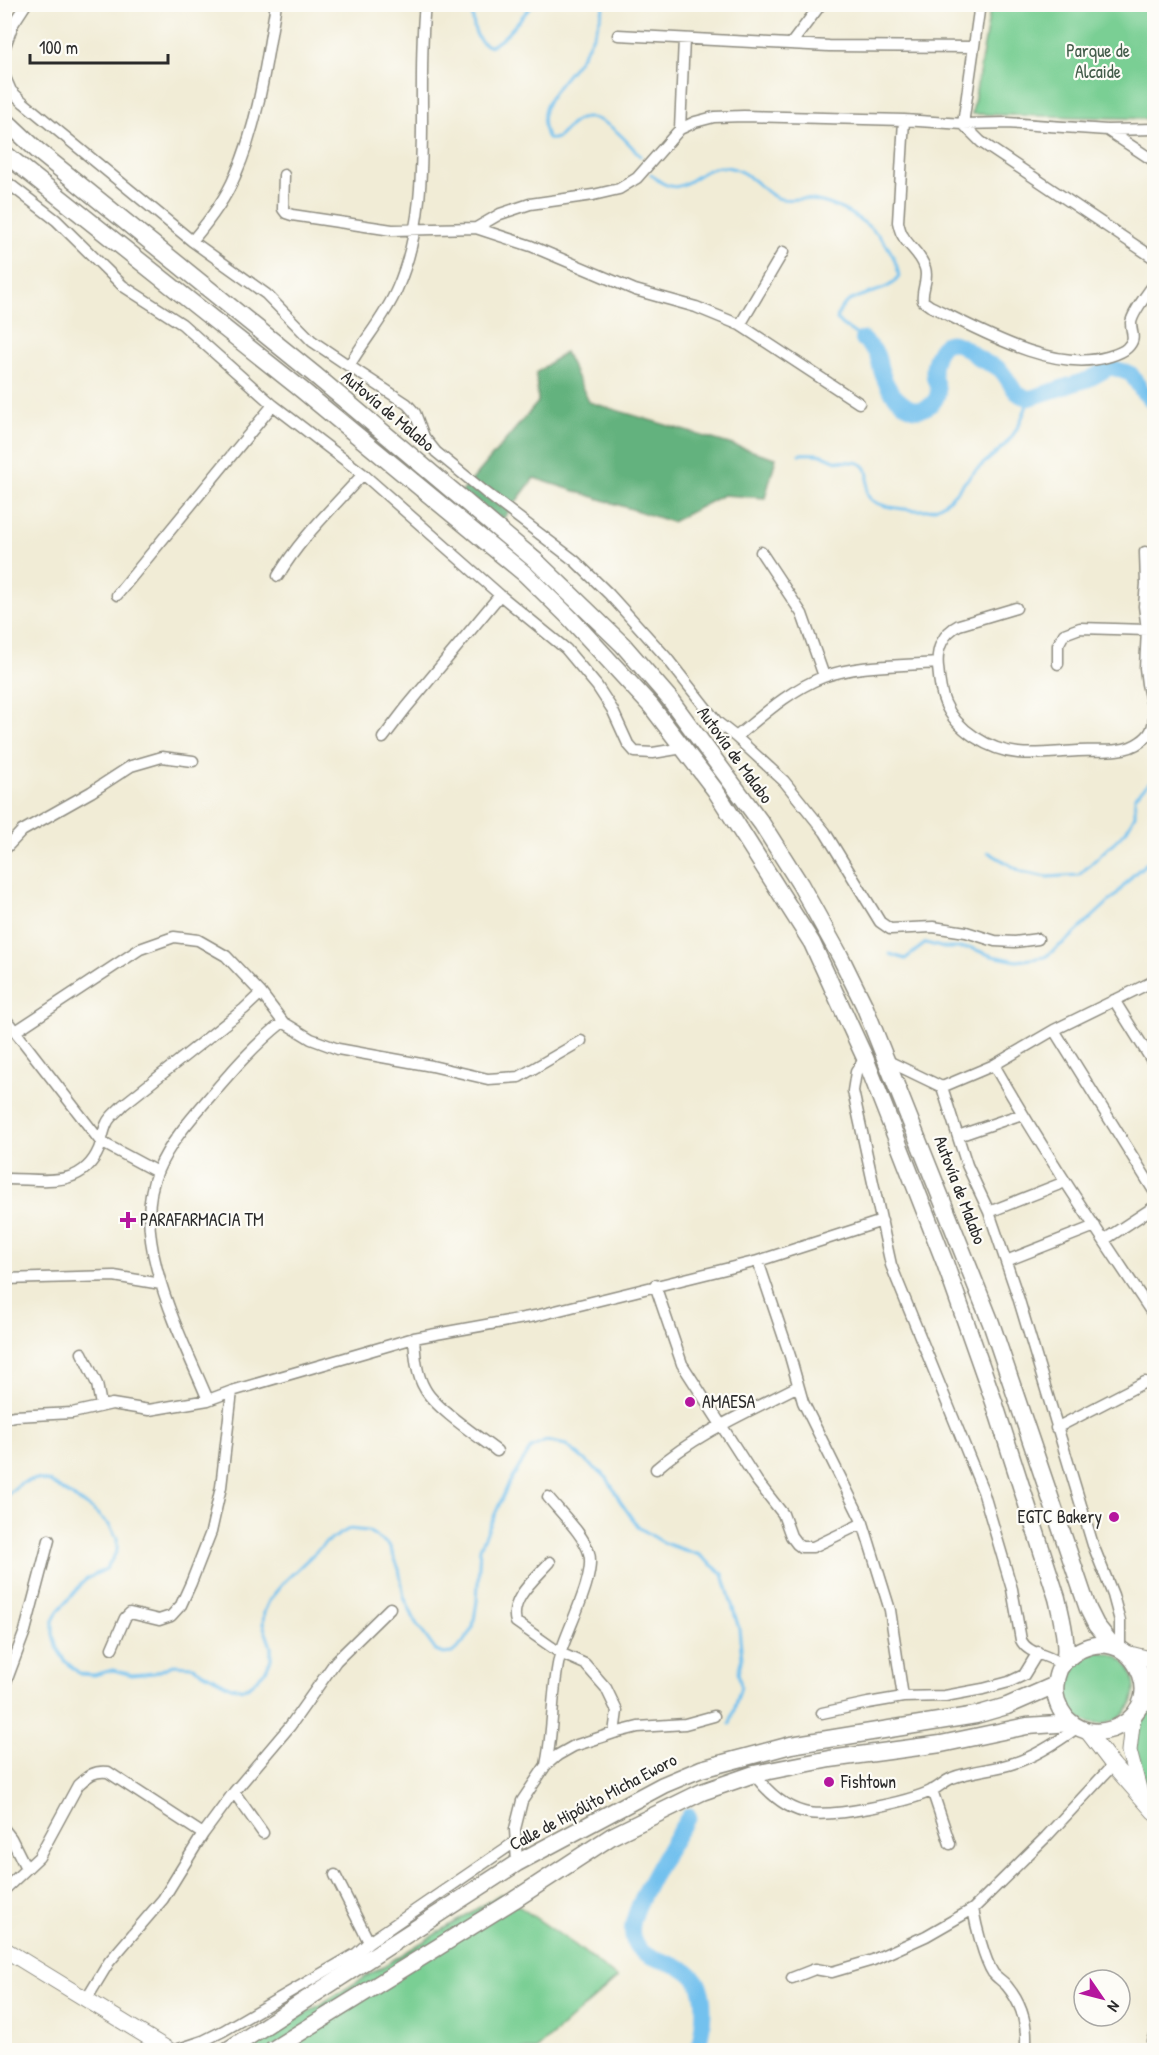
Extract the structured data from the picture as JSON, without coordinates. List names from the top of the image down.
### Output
{
  "streets": {
    "main road": ["Autovía de Malabo", "Calle de Hipólito Micha Eworo"]
  },
  "crossings": [
    ["Autovía de Malabo", "Calle de Hipólito Micha Eworo"]
  ],
  "parks": ["Parque de Alcaide"],
  "places": {
    "health": ["PARAFARMACIA TM"],
    "other": ["AMAESA", "EGTC Bakery", "Fishtown"]
  },
  "scale_bar": "100 m",
  "north": "bottom right"
}
